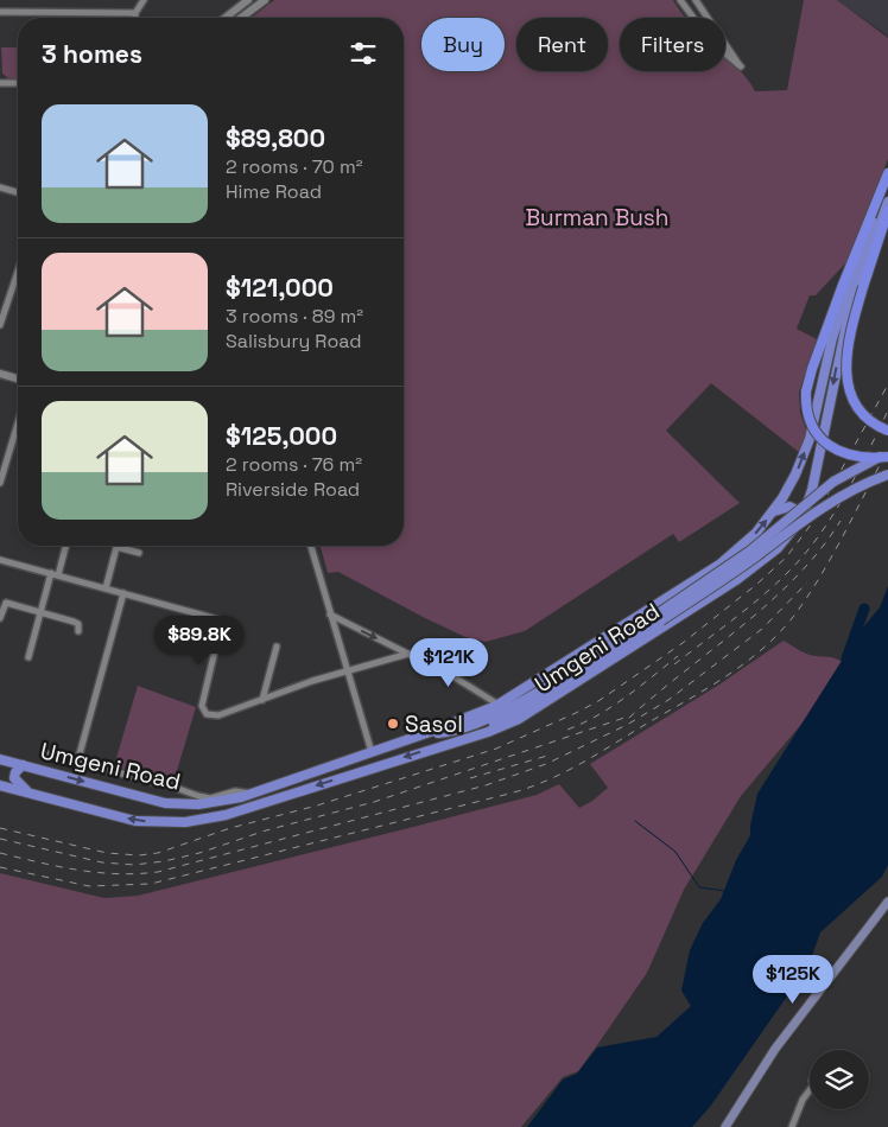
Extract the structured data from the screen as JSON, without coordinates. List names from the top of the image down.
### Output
{
  "streets": {
    "main road": ["Umgeni Road"]
  },
  "parks": ["Burman Bush"],
  "places": ["Sasol"],
  "page": {
    "chip": ["Buy", "Rent", "Filters"],
    "heading": "3 homes",
    "list": [
      {
        "name": "$89,800",
        "note": "2 rooms · 70 m² · Hime Road"
      },
      {
        "name": "$121,000",
        "note": "3 rooms · 89 m² · Salisbury Road"
      },
      {
        "name": "$125,000",
        "note": "2 rooms · 76 m² · Riverside Road"
      }
    ],
    "price": ["$89.8K", "$121K", "$125K"]
  }
}
